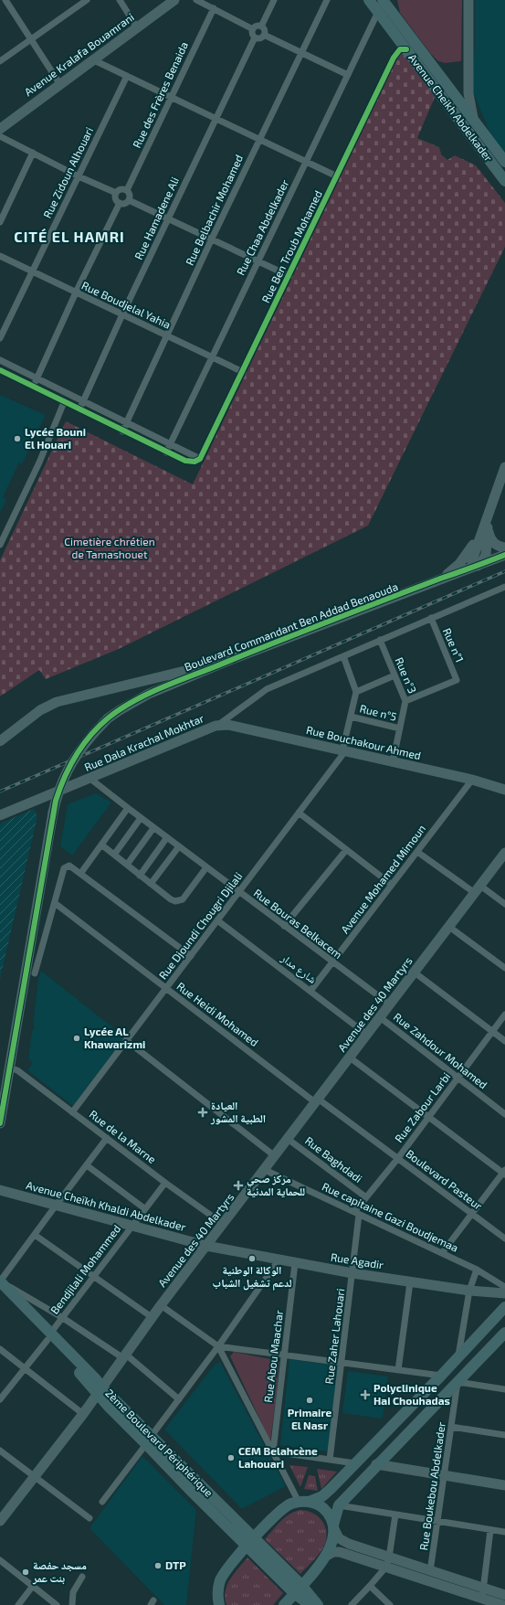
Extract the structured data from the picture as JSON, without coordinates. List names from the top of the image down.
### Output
{
  "streets": {
    "main road": ["Avenue Cheikh Abdelkader", "2ème Boulevard Périphérique"],
    "street": [
      "Avenue Kralafa Bouamrani",
      "Rue des Frères Benaida",
      "Rue Zidoun Alhouari",
      "Rue Belbachir Mohamed",
      "Rue Hamadene Ali",
      "Rue Chaa Abdelkader",
      "Rue Ben Troub Mohamed",
      "Rue Boudjelal Yahia",
      "Boulevard Commandant Ben Addad Benaouda",
      "Rue n°1",
      "Rue n°3",
      "Rue n°5",
      "Rue Dala Krachal Mokhtar",
      "Rue Bouchakour Ahmed",
      "Avenue Mohamed Mimoun",
      "Rue Bouras Belkacem",
      "Rue Djoundi Chougri Djilali",
      "شارع مدار",
      "Avenue des 40 Martyrs",
      "Rue Heidi Mohamed",
      "Rue Zahdour Mohamed",
      "Rue Zabour Larbi",
      "Rue de la Marne",
      "Rue Baghdadi",
      "Boulevard Pasteur",
      "Avenue Cheïkh Khaldi Abdelkader",
      "Rue capitaine Gazi Boudjemaa",
      "Rue Agadir",
      "Bendjilali Mohammed",
      "Rue Zaher Lahouari",
      "Rue Abou Maachar",
      "Rue Boukebou Abdelkader"
    ]
  },
  "crossings": [
    ["Avenue Cheikh Abdelkader", "Rue Chaa Abdelkader"],
    ["Avenue Cheikh Abdelkader", "Rue Ben Troub Mohamed"],
    ["Rue Zidoun Alhouari", "Rue Boudjelal Yahia"],
    ["Rue Belbachir Mohamed", "Rue Boudjelal Yahia"],
    ["Rue Hamadene Ali", "Rue Boudjelal Yahia"],
    ["Rue Chaa Abdelkader", "Rue Boudjelal Yahia"],
    ["Rue Ben Troub Mohamed", "Rue Boudjelal Yahia"],
    ["Boulevard Commandant Ben Addad Benaouda", "Rue de la Marne"],
    ["Rue n°1", "Rue n°3"],
    ["Rue n°3", "Rue n°5"],
    ["Rue n°3", "Rue Bouchakour Ahmed"],
    ["Rue Dala Krachal Mokhtar", "Rue Bouchakour Ahmed"],
    ["Rue Dala Krachal Mokhtar", "Rue Bouras Belkacem"],
    ["Rue Bouchakour Ahmed", "Avenue Mohamed Mimoun"],
    ["Rue Bouchakour Ahmed", "Rue Djoundi Chougri Djilali"],
    ["Avenue Mohamed Mimoun", "Rue Bouras Belkacem"],
    ["Avenue Mohamed Mimoun", "شارع مدار"],
    ["Rue Bouras Belkacem", "Rue Djoundi Chougri Djilali"],
    ["Rue Bouras Belkacem", "Avenue des 40 Martyrs"],
    ["Rue Djoundi Chougri Djilali", "شارع مدار"],
    ["Rue Djoundi Chougri Djilali", "Rue Heidi Mohamed"],
    ["Rue Djoundi Chougri Djilali", "Rue de la Marne"],
    ["شارع مدار", "Avenue des 40 Martyrs"],
    ["Avenue des 40 Martyrs", "Rue Heidi Mohamed"],
    ["Avenue des 40 Martyrs", "Rue Zahdour Mohamed"],
    ["Avenue des 40 Martyrs", "Rue de la Marne"],
    ["Avenue des 40 Martyrs", "Rue Baghdadi"],
    ["Avenue des 40 Martyrs", "Boulevard Pasteur"],
    ["Avenue des 40 Martyrs", "Avenue Cheïkh Khaldi Abdelkader"],
    ["Avenue des 40 Martyrs", "Rue capitaine Gazi Boudjemaa"],
    ["Avenue des 40 Martyrs", "Rue Agadir"],
    ["Avenue des 40 Martyrs", "2ème Boulevard Périphérique"],
    ["Rue Heidi Mohamed", "Boulevard Pasteur"],
    ["Rue Zahdour Mohamed", "Rue Zabour Larbi"],
    ["Rue Zabour Larbi", "Rue Baghdadi"],
    ["Rue Zabour Larbi", "Boulevard Pasteur"],
    ["Rue Zabour Larbi", "Rue capitaine Gazi Boudjemaa"],
    ["Rue Zabour Larbi", "Rue Zaher Lahouari"],
    ["Rue de la Marne", "Bendjilali Mohammed"],
    ["Avenue Cheïkh Khaldi Abdelkader", "Rue Agadir"],
    ["Avenue Cheïkh Khaldi Abdelkader", "Bendjilali Mohammed"],
    ["Rue capitaine Gazi Boudjemaa", "Rue Zaher Lahouari"],
    ["Rue Agadir", "Rue Zaher Lahouari"],
    ["Rue Agadir", "Rue Abou Maachar"],
    ["Bendjilali Mohammed", "2ème Boulevard Périphérique"]
  ],
  "districts": ["CITÉ EL HAMRI"],
  "parks": ["Cimetière chrétien de Tamashouet"],
  "places": {
    "other": [
      "Lycée Bouni El Houari",
      "Lycée AL Khawarizmi",
      "الوكالة الوطنية لدعم تشغيل الشباب",
      "Primaire El Nasr",
      "CEM Belahcène Lahouari",
      "DTP",
      "مسجد حفصة بنت عمر"
    ],
    "health": ["العيادة الطبية المشور", "مركز صحي للحماية المدنية", "Polyclinique Hai Chouhadas"]
  }
}
